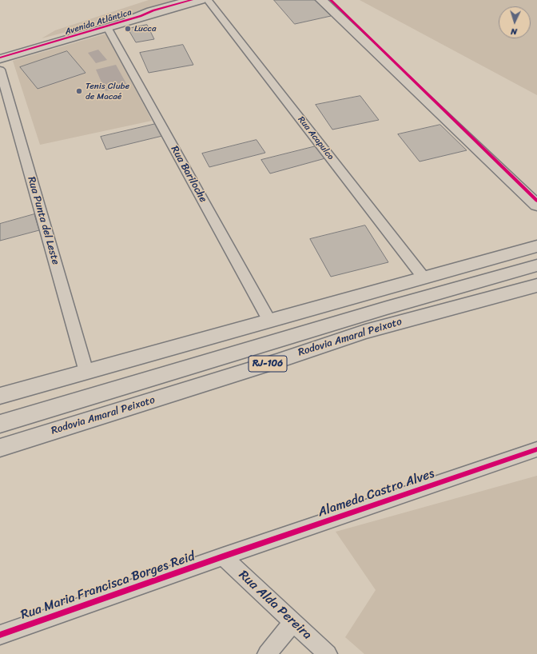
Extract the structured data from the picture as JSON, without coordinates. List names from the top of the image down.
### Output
{
  "streets": {
    "main road": ["Avenida Atlântica", "Rodovia Amaral Peixoto", "RJ-106"],
    "street": [
      "Rua Acapulco",
      "Rua Bariloche",
      "Rua Punta del Leste",
      "Alameda Castro Alves",
      "Rua Maria Francisca Borges Reid",
      "Rua Alda Pereira"
    ]
  },
  "crossings": [
    ["Avenida Atlântica", "Rua Bariloche"],
    ["Alameda Castro Alves", "Rua Maria Francisca Borges Reid"],
    ["Alameda Castro Alves", "Rua Alda Pereira"],
    ["Rua Maria Francisca Borges Reid", "Rua Alda Pereira"]
  ],
  "places": ["Lucca", "Tenis Clube de Macaé"],
  "north": "bottom"
}
